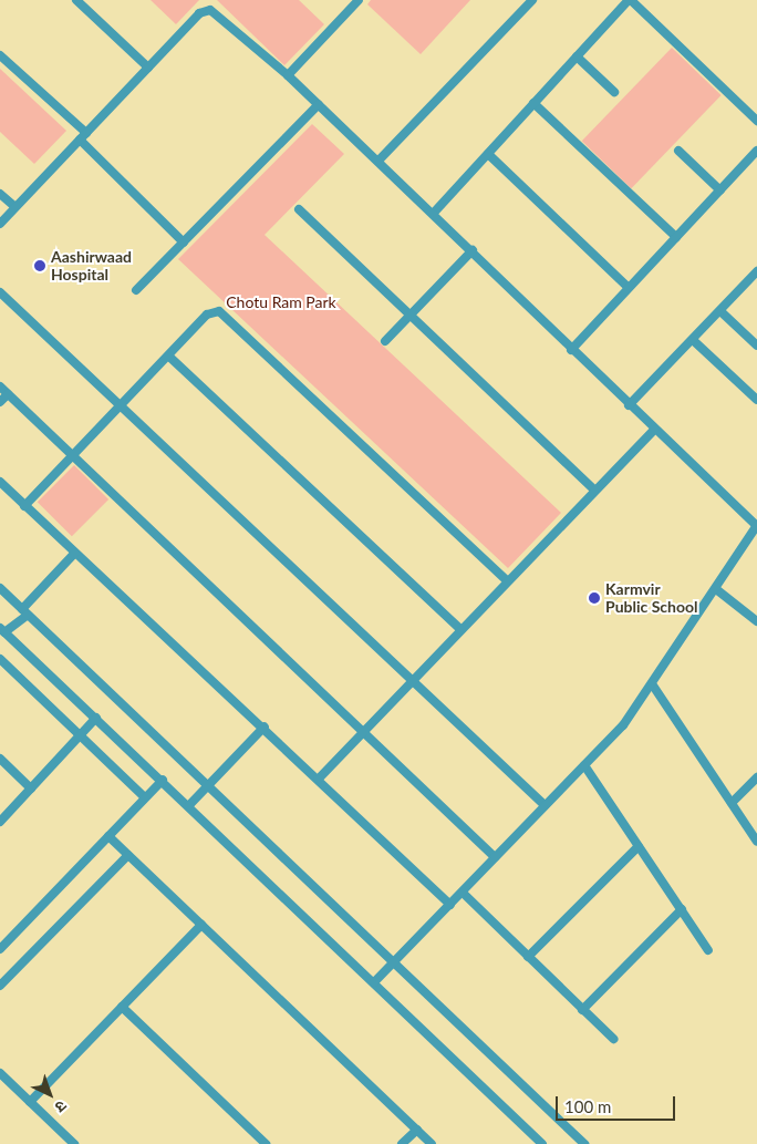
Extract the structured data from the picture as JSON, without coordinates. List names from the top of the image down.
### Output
{
  "parks": ["Chotu Ram Park"],
  "places": ["Aashirwaad Hospital", "Karmvir Public School"],
  "scale_bar": "100 m",
  "north": "bottom right"
}
